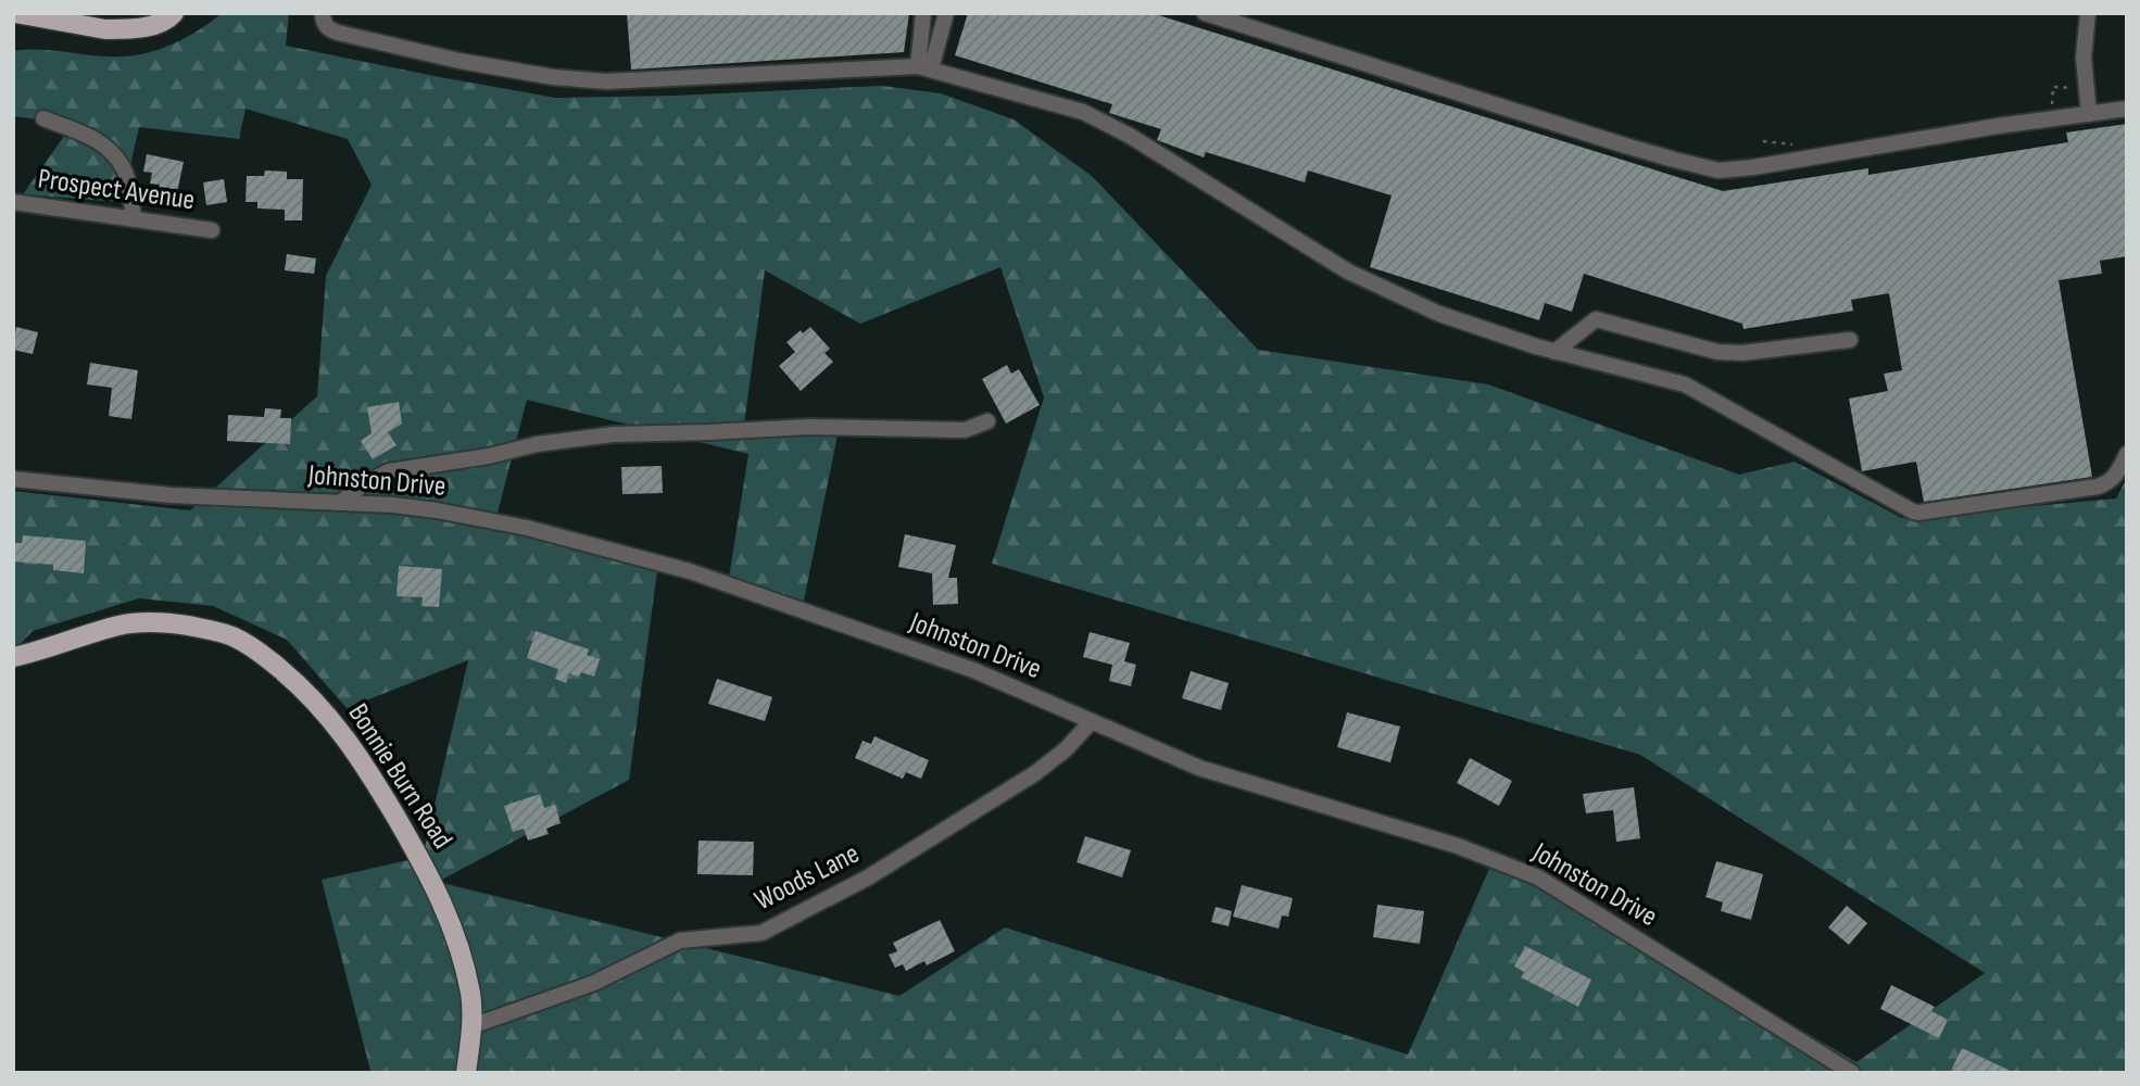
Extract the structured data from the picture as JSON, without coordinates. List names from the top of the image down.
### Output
{
  "streets": {
    "main road": ["Bonnie Burn Road"],
    "street": ["Prospect Avenue", "Johnston Drive", "Woods Lane"]
  },
  "crossings": [
    ["Johnston Drive", "Woods Lane"],
    ["Bonnie Burn Road", "Woods Lane"]
  ]
}
